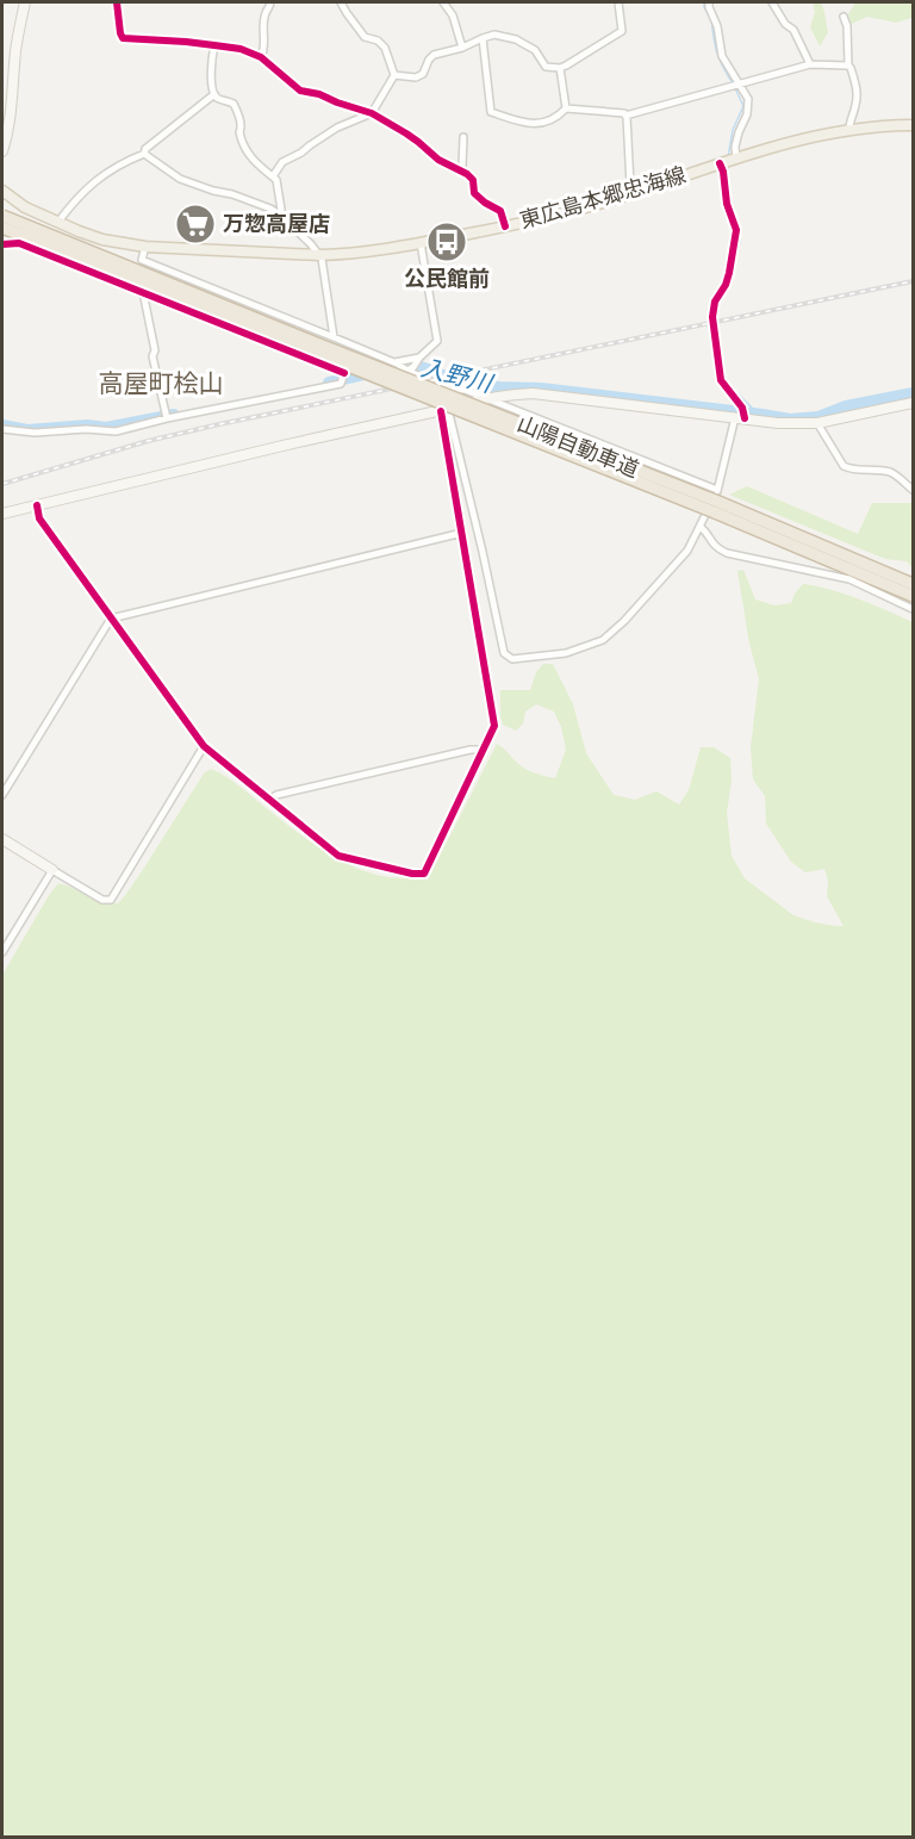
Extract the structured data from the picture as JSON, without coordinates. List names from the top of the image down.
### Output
{
  "streets": {
    "highway": ["山陽自動車道"],
    "main road": ["東広島本郷忠海線"]
  },
  "districts": ["高屋町桧山"],
  "water": ["入野川"],
  "places": {
    "supermarket": ["万惣高屋店"],
    "bus stop": ["公民館前"]
  }
}
